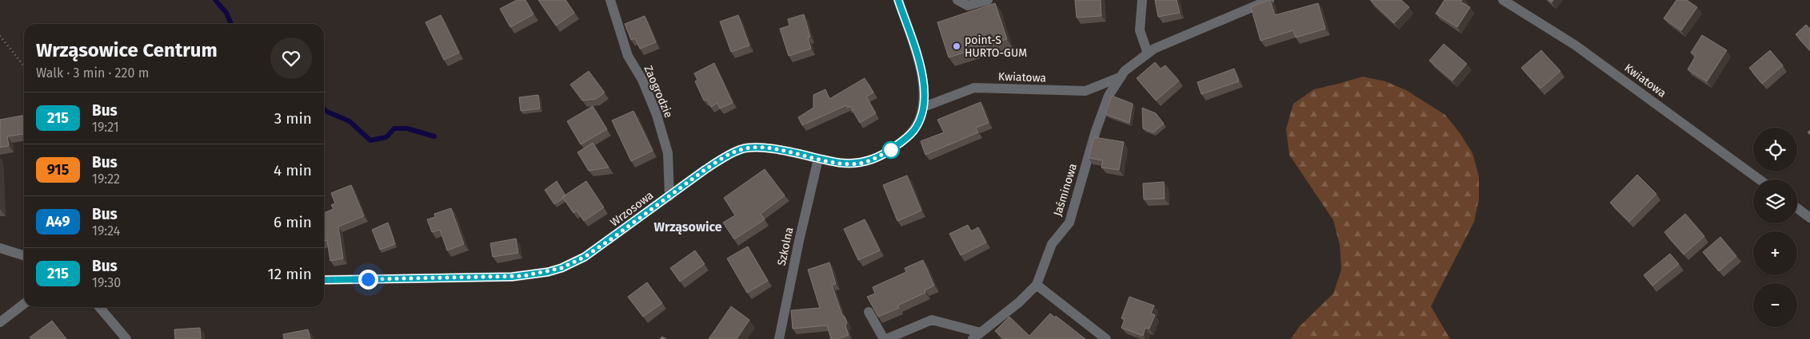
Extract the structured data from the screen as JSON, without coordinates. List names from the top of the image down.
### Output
{
  "streets": {
    "street": [
      "Kwiatowa",
      "Zaogrodzie",
      "Jaśminowa",
      "Wrzosowa",
      "Szkolna"
    ]
  },
  "crossings": [
    ["Kwiatowa", "Jaśminowa"],
    ["Kwiatowa", "Wrzosowa"],
    ["Zaogrodzie", "Wrzosowa"],
    ["Wrzosowa", "Szkolna"]
  ],
  "districts": ["Wrząsowice"],
  "places": ["point-S HURTO-GUM"],
  "lines": ["bus line 215"],
  "page": {
    "heading": ["Wrząsowice Centrum", "Walk · 3 min · 220 m"],
    "list": [
      {
        "mark": "215",
        "name": "Bus",
        "note": "19:21",
        "value": "3 min"
      },
      {
        "mark": "915",
        "name": "Bus",
        "note": "19:22",
        "value": "4 min"
      },
      {
        "mark": "A49",
        "name": "Bus",
        "note": "19:24",
        "value": "6 min"
      },
      {
        "mark": "215",
        "name": "Bus",
        "note": "19:30",
        "value": "12 min"
      }
    ],
    "map_buttons": ["+", "−"]
  }
}
